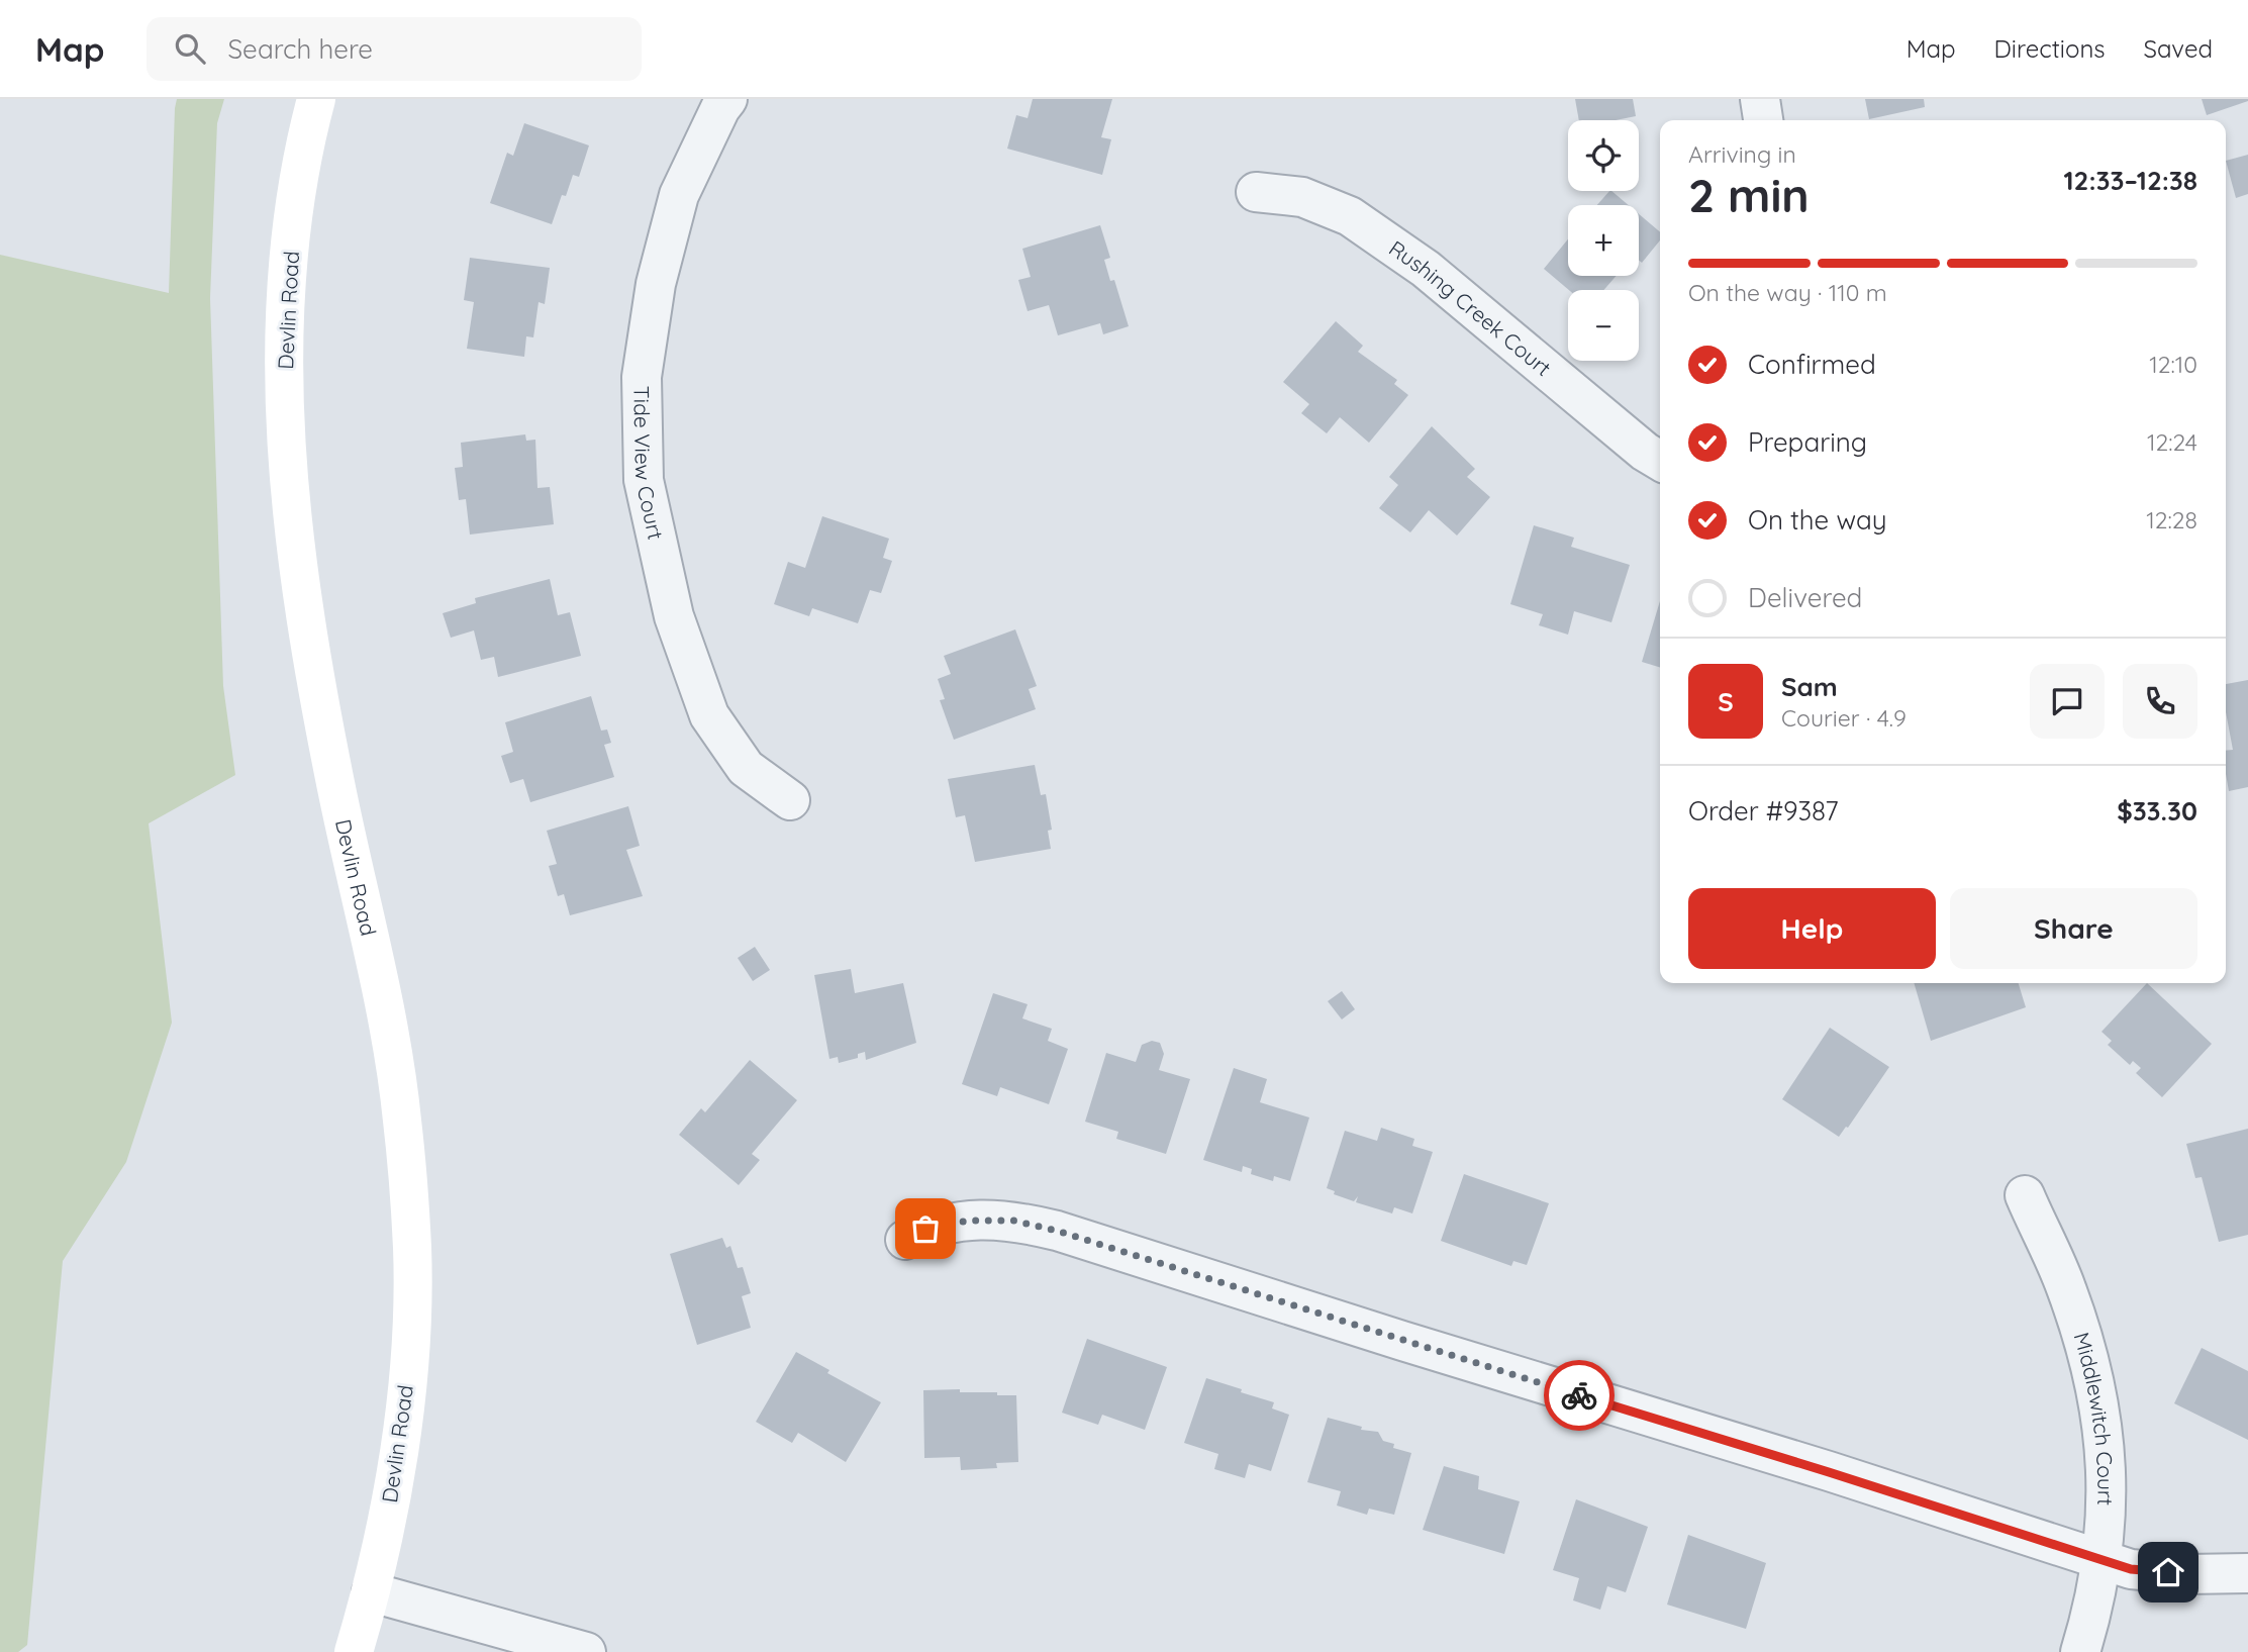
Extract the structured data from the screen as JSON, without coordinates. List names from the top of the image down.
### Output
{
  "streets": {
    "main road": ["Devlin Road"],
    "street": ["Rushing Creek Court", "Tide View Court", "Middlewitch Court"]
  },
  "page": {
    "header": "Map",
    "search": "Search here",
    "nav": ["Map", "Directions", "Saved"],
    "map_buttons": ["+", "−"],
    "heading": ["2 min", "Arriving in", "12:33–12:38"],
    "panel": [
      "Sam",
      "Courier · 4.9",
      "Order #9387",
      "$33.30"
    ],
    "bar": "On the way · 110 m",
    "list": [
      ["Confirmed", "12:10"],
      ["Preparing", "12:24"],
      ["On the way", "12:28"],
      "Delivered"
    ],
    "round": "S",
    "buttons": ["Help", "Share"]
  }
}
